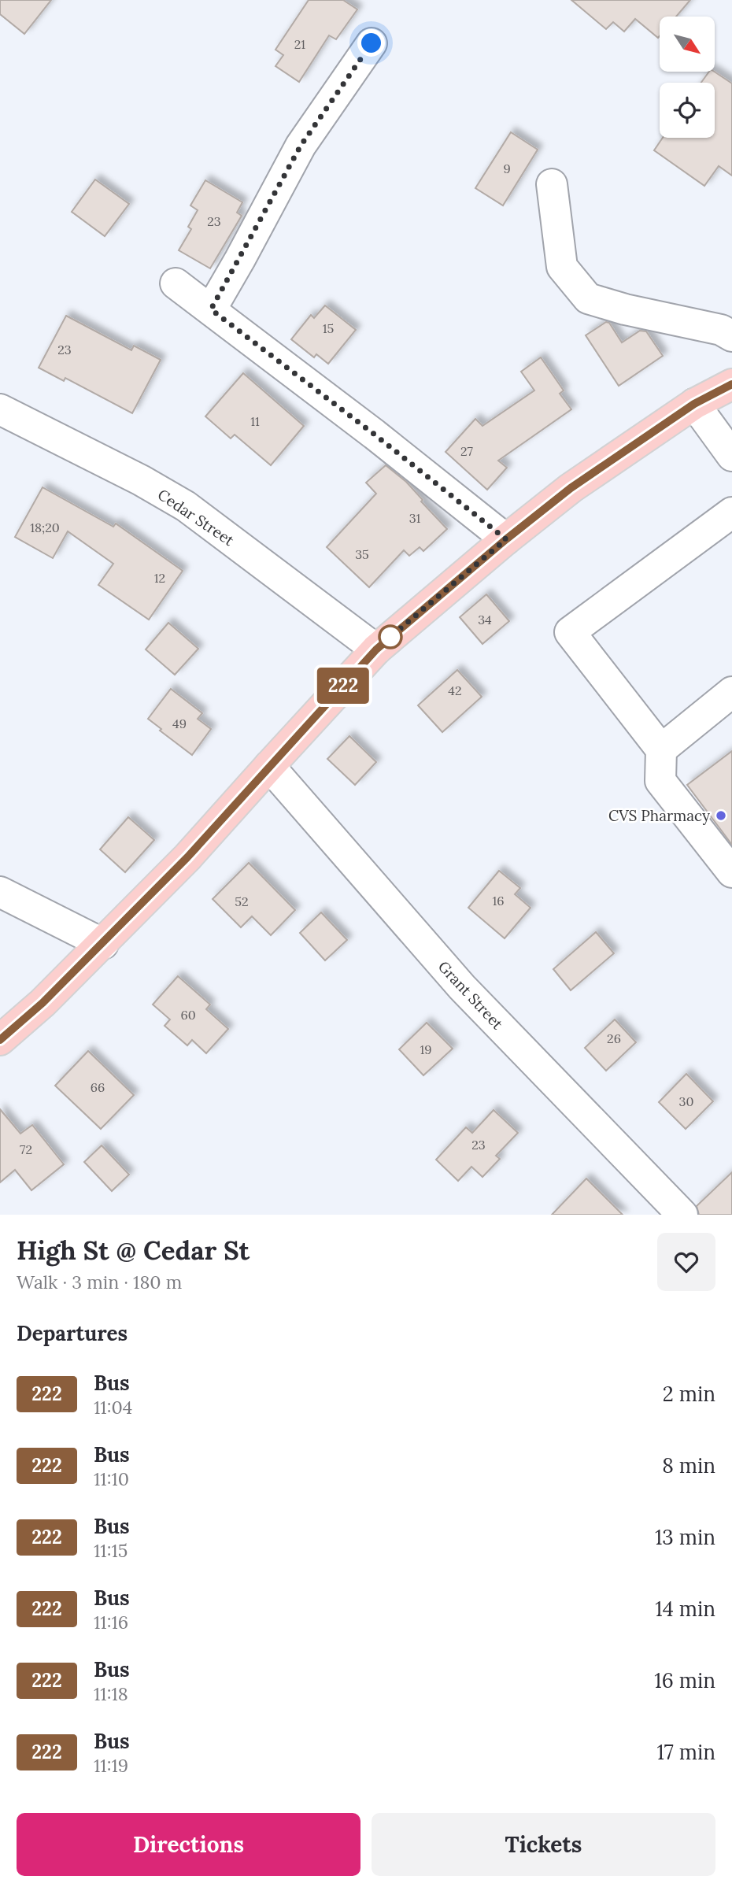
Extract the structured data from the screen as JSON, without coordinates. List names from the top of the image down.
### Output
{
  "streets": {
    "street": ["Cedar Street", "Grant Street"]
  },
  "places": ["CVS Pharmacy"],
  "lines": ["bus line 222"],
  "house_numbers": [
    "21",
    "9",
    "23",
    "15",
    "23",
    "11",
    "27",
    "31",
    "18;20",
    "35",
    "12",
    "34",
    "42",
    "49",
    "16",
    "52",
    "60",
    "26",
    "19",
    "66",
    "30",
    "23",
    "72"
  ],
  "north": "bottom right",
  "page": {
    "on_map": "222",
    "heading": [
      ["High St @ Cedar St", "Walk · 3 min · 180 m"],
      "Departures"
    ],
    "list": [
      {
        "mark": "222",
        "name": "Bus",
        "note": "11:04",
        "value": "2 min"
      },
      {
        "mark": "222",
        "name": "Bus",
        "note": "11:10",
        "value": "8 min"
      },
      {
        "mark": "222",
        "name": "Bus",
        "note": "11:15",
        "value": "13 min"
      },
      {
        "mark": "222",
        "name": "Bus",
        "note": "11:16",
        "value": "14 min"
      },
      {
        "mark": "222",
        "name": "Bus",
        "note": "11:18",
        "value": "16 min"
      },
      {
        "mark": "222",
        "name": "Bus",
        "note": "11:19",
        "value": "17 min"
      }
    ],
    "buttons": ["Directions", "Tickets"]
  }
}
